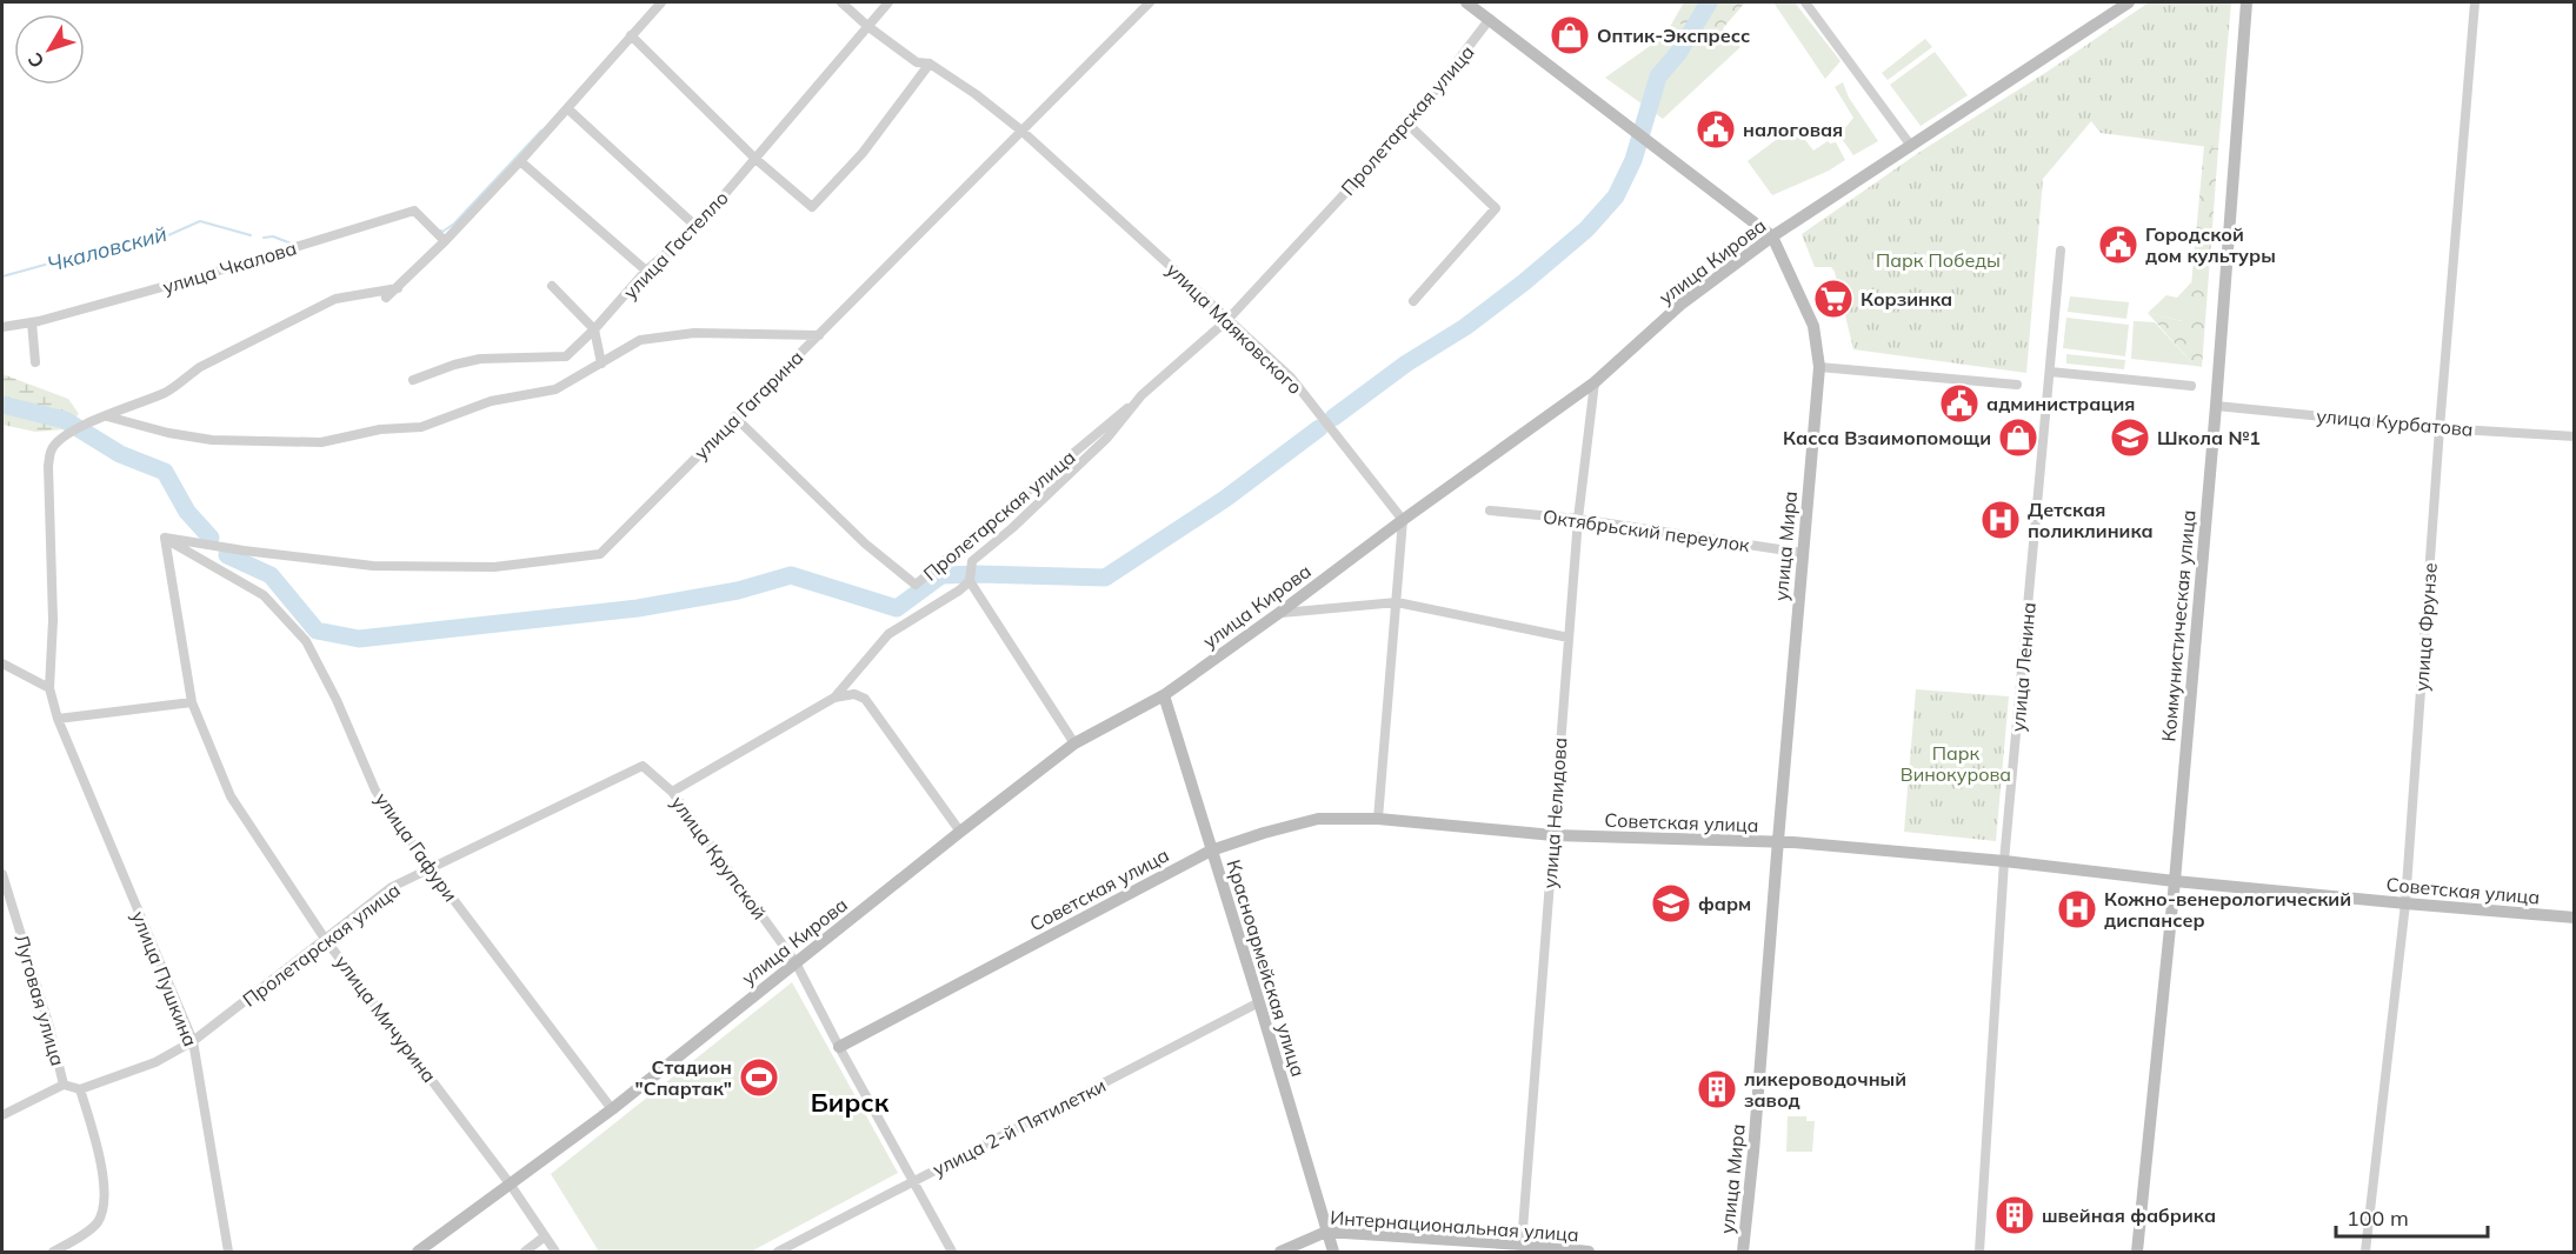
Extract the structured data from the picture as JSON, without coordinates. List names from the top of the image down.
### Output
{
  "streets": {
    "street": [
      "Пролетарская улица",
      "улица Гастелло",
      "улица Кирова",
      "улица Чкалова",
      "улица Маяковского",
      "улица Гагарина",
      "улица Курбатова",
      "Октябрьский переулок",
      "улица Мира",
      "Коммунистическая улица",
      "улица Фрунзе",
      "улица Ленина",
      "улица Нелидова",
      "Советская улица",
      "улица Гафури",
      "улица Крупской",
      "Красноармейская улица",
      "улица Пушкина",
      "Луговая улица",
      "улица Мичурина",
      "улица 2-й Пятилетки",
      "Интернациональная улица"
    ]
  },
  "crossings": [
    ["Пролетарская улица", "улица Маяковского"],
    ["Пролетарская улица", "улица Гагарина"],
    ["Пролетарская улица", "улица Мира"],
    ["Пролетарская улица", "улица Гафури"],
    ["Пролетарская улица", "улица Крупской"],
    ["Пролетарская улица", "улица Пушкина"],
    ["Пролетарская улица", "улица Мичурина"],
    ["улица Гастелло", "улица Маяковского"],
    ["улица Кирова", "улица Маяковского"],
    ["улица Кирова", "улица Мира"],
    ["улица Кирова", "улица Нелидова"],
    ["улица Кирова", "улица Гафури"],
    ["улица Кирова", "улица Крупской"],
    ["улица Кирова", "Красноармейская улица"],
    ["улица Кирова", "улица Мичурина"],
    ["улица Маяковского", "улица Гагарина"],
    ["улица Гагарина", "улица Гафури"],
    ["улица Гагарина", "улица Мичурина"],
    ["улица Курбатова", "Коммунистическая улица"],
    ["улица Курбатова", "улица Фрунзе"],
    ["Октябрьский переулок", "улица Мира"],
    ["Октябрьский переулок", "улица Нелидова"],
    ["улица Мира", "Советская улица"],
    ["Коммунистическая улица", "Советская улица"],
    ["улица Фрунзе", "Советская улица"],
    ["улица Ленина", "Советская улица"],
    ["улица Нелидова", "Советская улица"],
    ["улица Нелидова", "Интернациональная улица"],
    ["Советская улица", "улица Крупской"],
    ["Советская улица", "Красноармейская улица"],
    ["улица Гафури", "улица Мичурина"],
    ["улица Крупской", "улица 2-й Пятилетки"],
    ["Красноармейская улица", "улица 2-й Пятилетки"],
    ["Красноармейская улица", "Интернациональная улица"]
  ],
  "districts": ["Бирск"],
  "water": ["Чкаловский"],
  "parks": ["Парк Победы", "Парк Винокурова"],
  "places": {
    "shop": ["Оптик-Экспресс", "Касса Взаимопомощи"],
    "public building": ["налоговая", "Городской дом культуры", "администрация"],
    "supermarket": ["Корзинка"],
    "school or university": ["Школа №1", "фарм"],
    "hospital": ["Детская поликлиника", "Кожно-венерологический диспансер"],
    "sports": ["Стадион \"Спартак\""],
    "building": ["ликероводочный завод", "швейная фабрика"]
  },
  "scale_bar": "100 m",
  "north": "bottom left"
}
